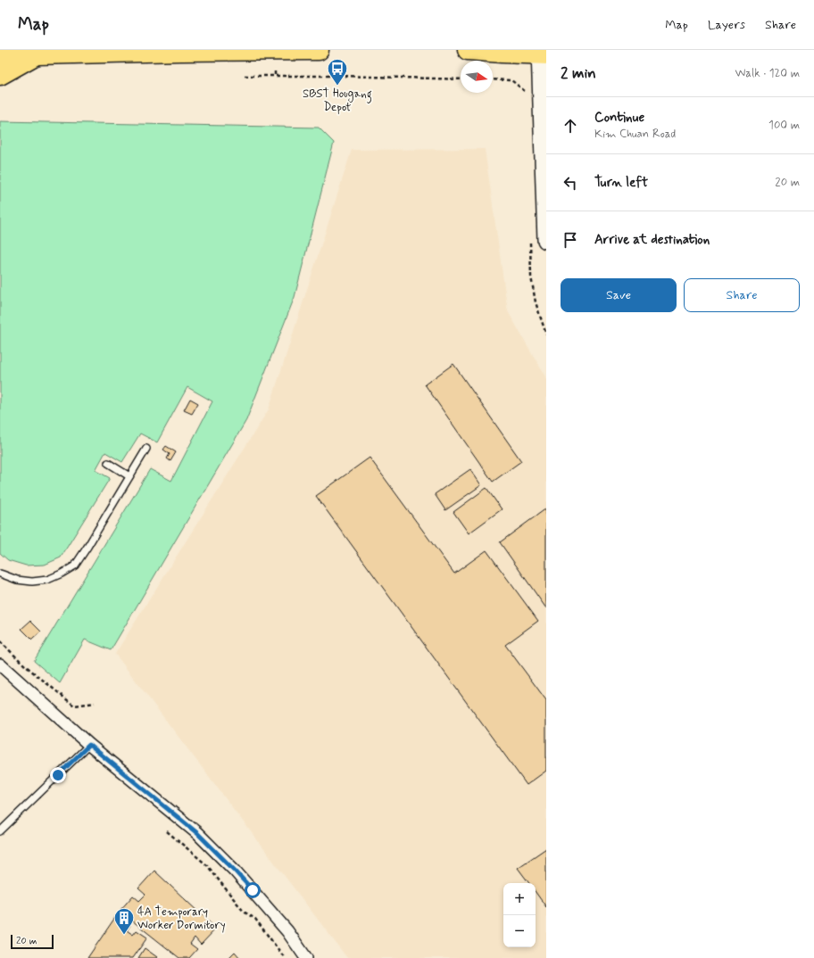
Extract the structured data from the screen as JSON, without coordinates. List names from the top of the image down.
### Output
{
  "places": {
    "bus stop": ["SBST Hougang Depot"],
    "building": ["4A Temporary Worker Dormitory"]
  },
  "scale_bar": "20 m",
  "north": "right",
  "page": {
    "header": "Map",
    "nav": ["Map", "Layers", "Share"],
    "heading": ["2 min", "Walk · 120 m"],
    "list": [
      ["Continue", "Kim Chuan Road", "100 m"],
      ["Turn left", "20 m"],
      "Arrive at destination"
    ],
    "buttons": ["Save", "Share"],
    "map_buttons": ["+", "−"],
    "scale": "20 m"
  }
}
